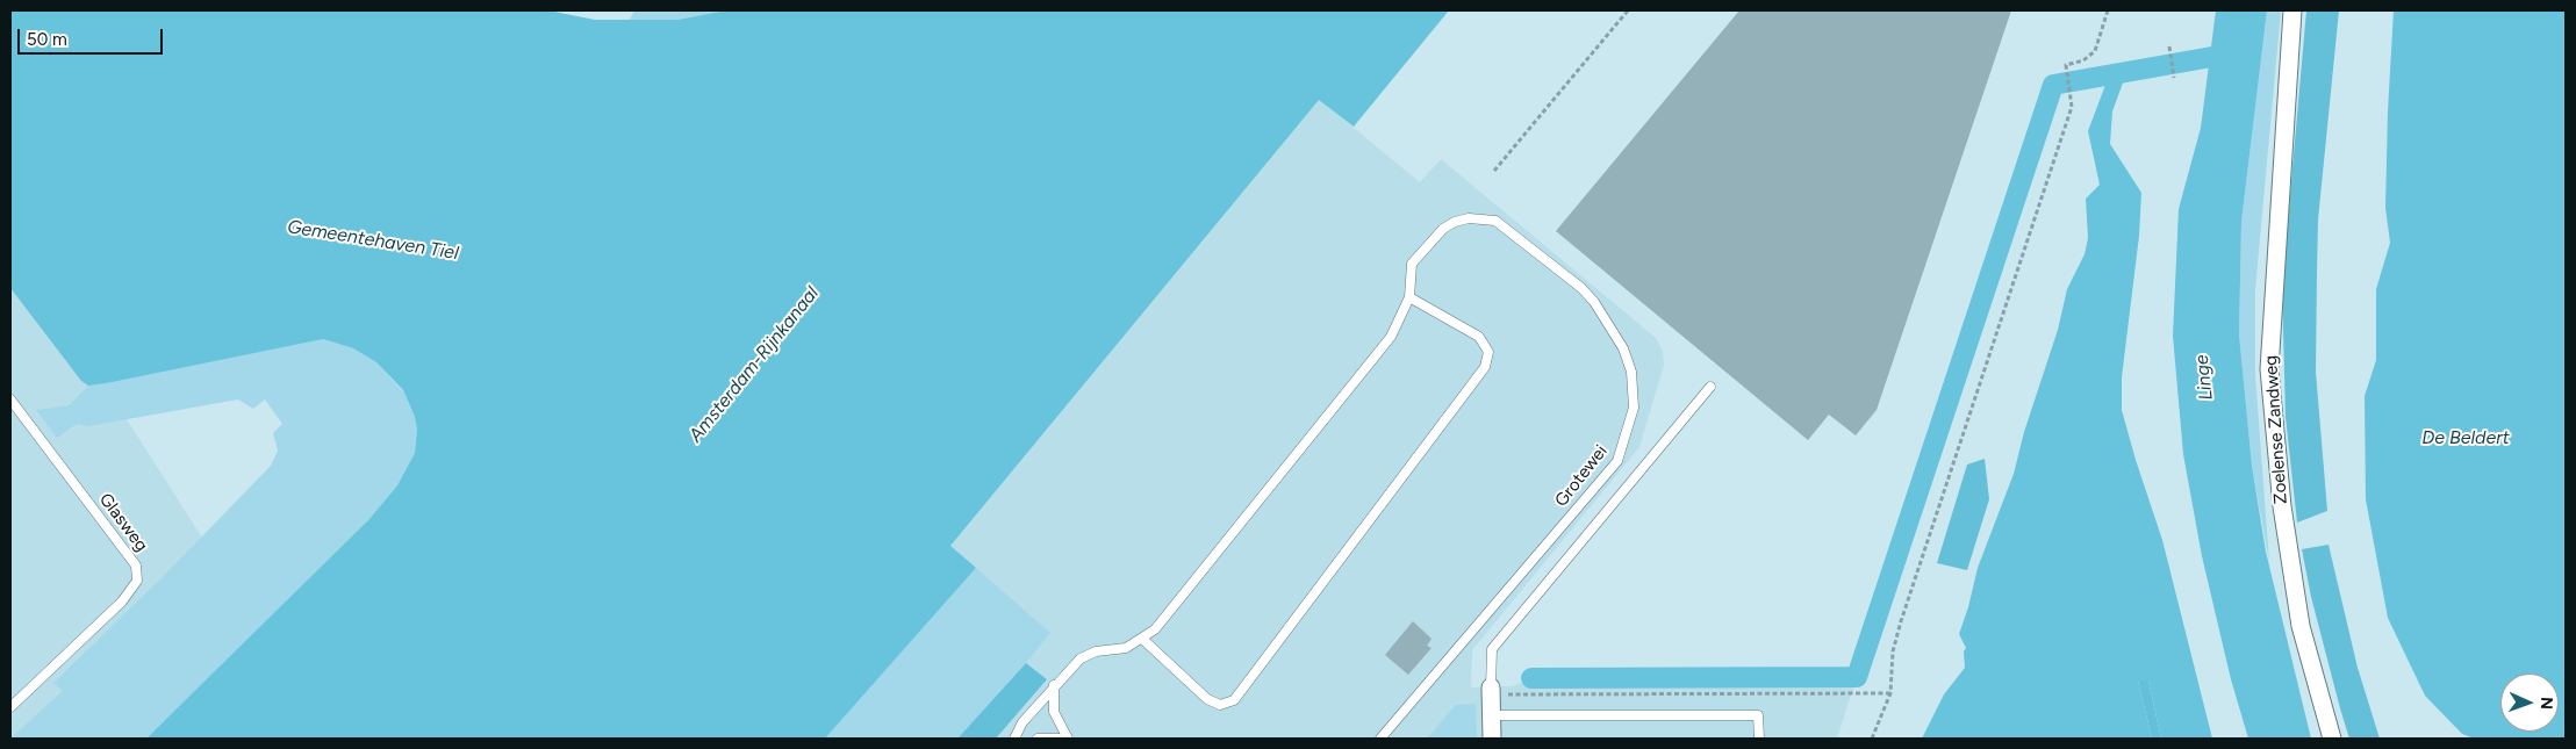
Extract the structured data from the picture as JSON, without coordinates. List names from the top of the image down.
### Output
{
  "streets": {
    "street": ["Zoelense Zandweg"],
    "lane": ["Grotewei", "Glasweg"]
  },
  "water": [
    "Gemeentehaven Tiel",
    "Amsterdam-Rijnkanaal",
    "Linge",
    "De Beldert"
  ],
  "scale_bar": "50 m",
  "north": "right"
}
